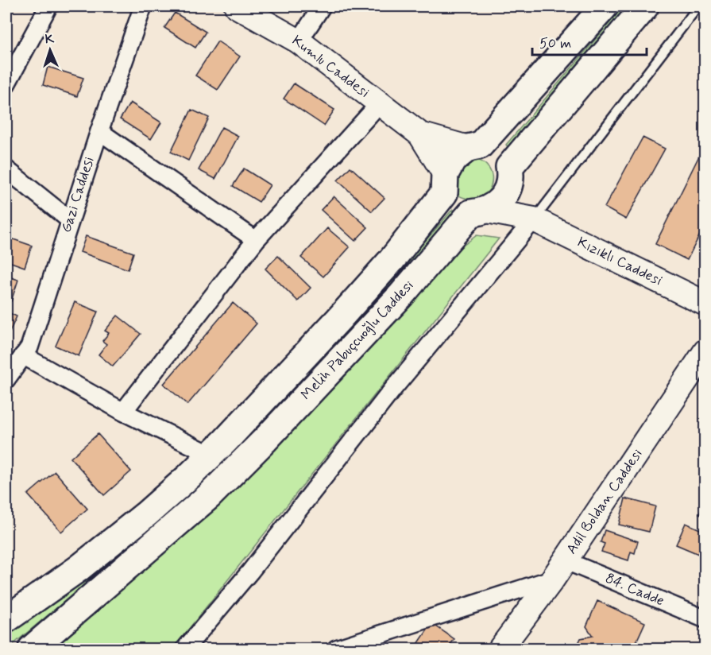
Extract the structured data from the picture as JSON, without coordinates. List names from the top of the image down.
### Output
{
  "streets": {
    "main road": ["Melih Pabuçcuoğlu Caddesi"],
    "street": [
      "Kumlu Caddesi",
      "Gazi Caddesi",
      "Kızıklı Caddesi",
      "Adil Boldan Caddesi",
      "84. Cadde"
    ]
  },
  "crossings": [
    ["Adil Boldan Caddesi", "84. Cadde"]
  ],
  "scale_bar": "50 m",
  "north": "top"
}
